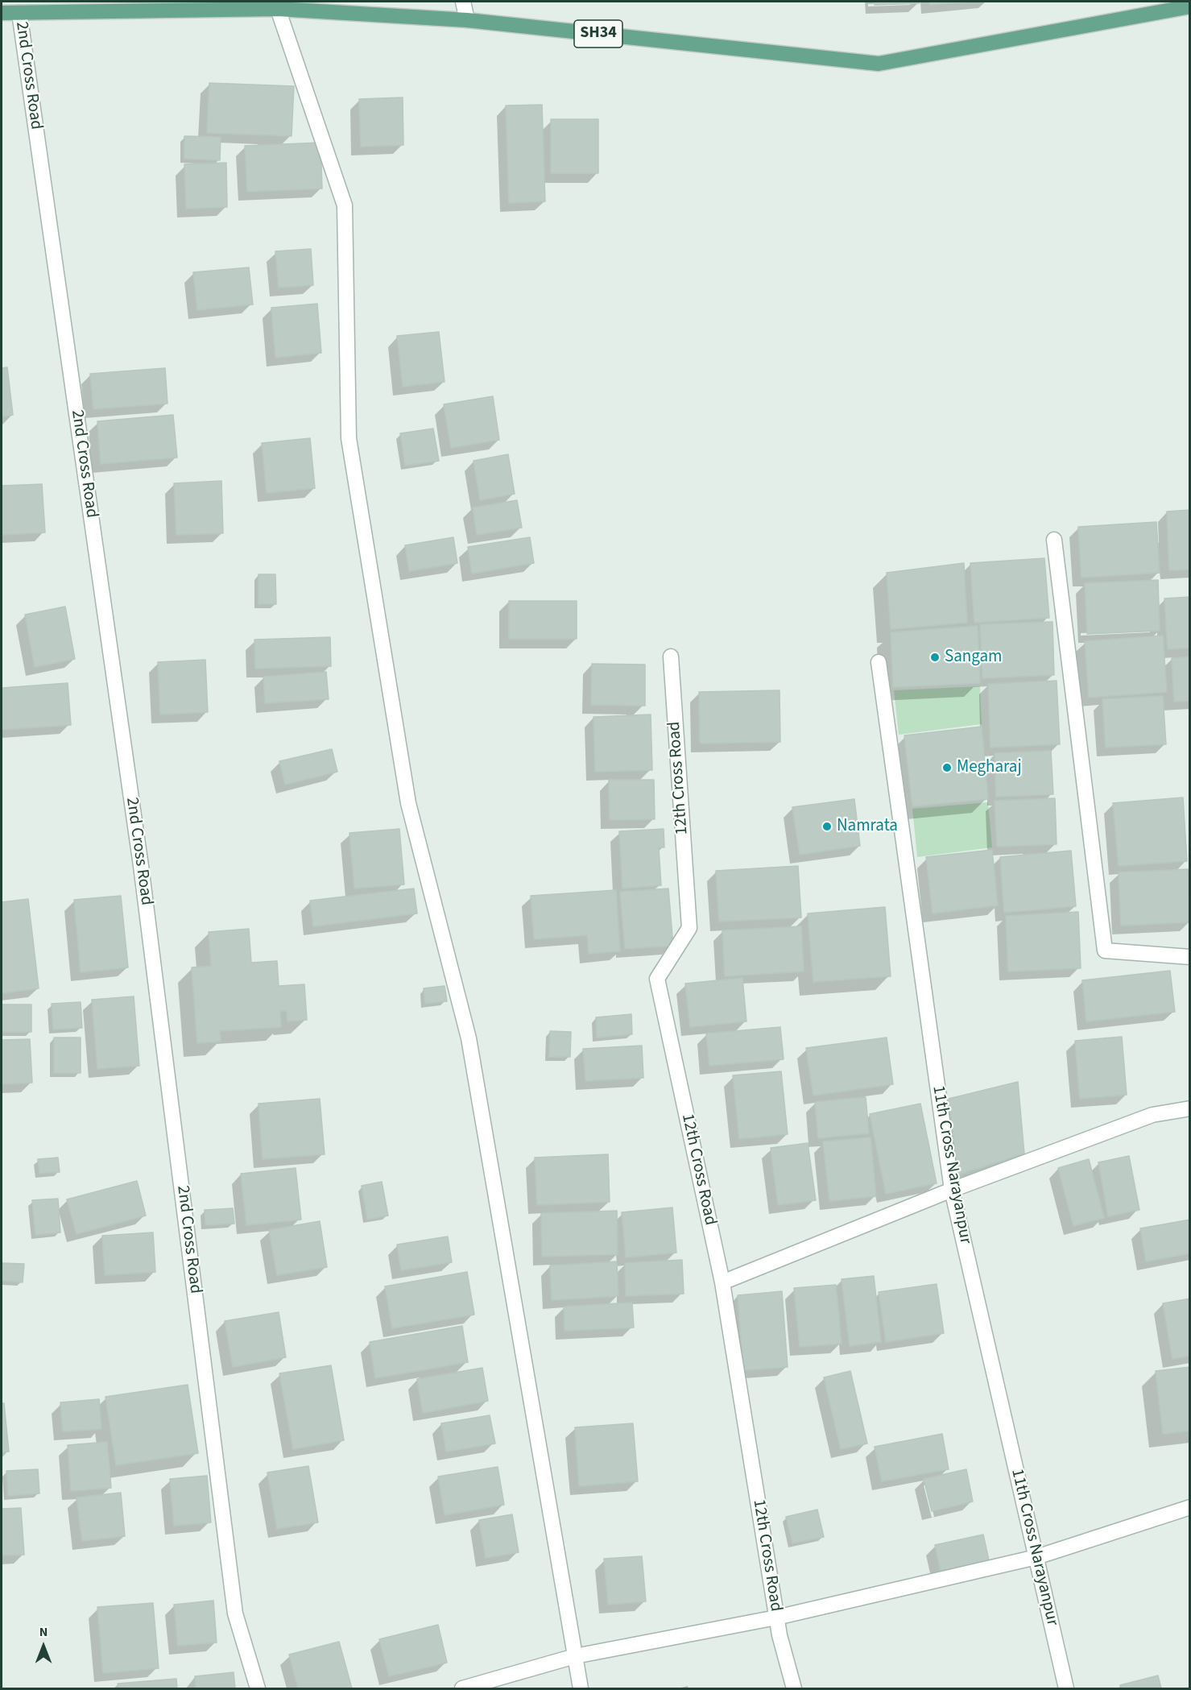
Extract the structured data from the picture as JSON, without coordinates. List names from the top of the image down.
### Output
{
  "streets": {
    "main road": ["SH34"],
    "street": ["2nd Cross Road", "12th Cross Road", "11th Cross Narayanpur"]
  },
  "crossings": [
    ["SH34", "2nd Cross Road"]
  ],
  "places": ["Sangam", "Megharaj", "Namrata"],
  "north": "top"
}
